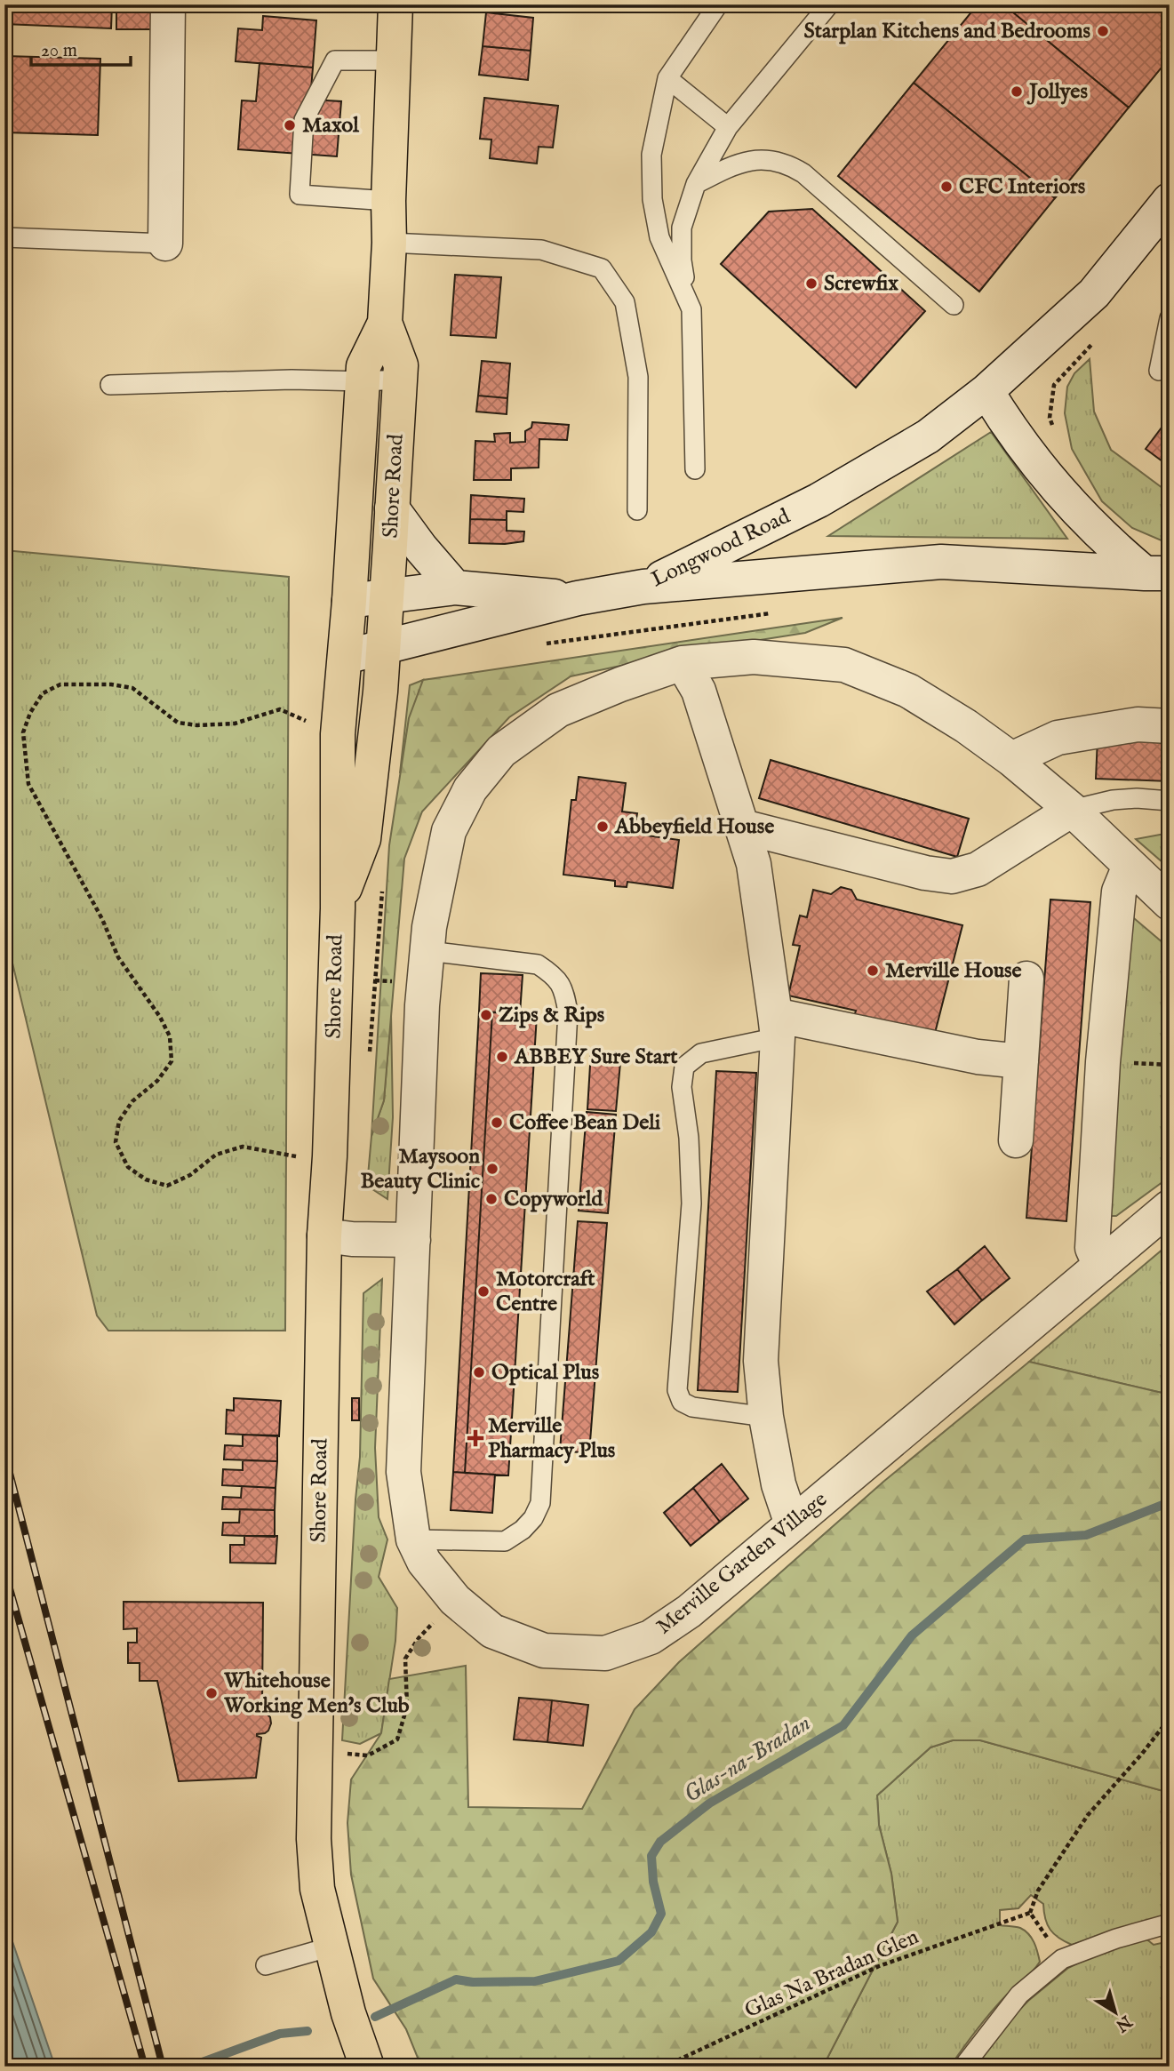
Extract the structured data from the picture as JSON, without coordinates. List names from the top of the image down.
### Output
{
  "streets": {
    "main road": ["Shore Road"],
    "street": ["Longwood Road", "Merville Garden Village"],
    "path": ["Glas Na Bradan Glen"]
  },
  "water": ["Glas-na-Bradan"],
  "places": {
    "other": [
      "Starplan Kitchens and Bedrooms",
      "Jollyes",
      "Maxol",
      "CFC Interiors",
      "Screwfix",
      "Abbeyfield House",
      "Merville House",
      "Zips & Rips",
      "ABBEY Sure Start",
      "Coffee Bean Deli",
      "Maysoon Beauty Clinic",
      "Copyworld",
      "Motorcraft Centre",
      "Optical Plus",
      "Whitehouse Working Men's Club"
    ],
    "health": ["Merville Pharmacy Plus"]
  },
  "scale_bar": "20 m",
  "north": "bottom right"
}
